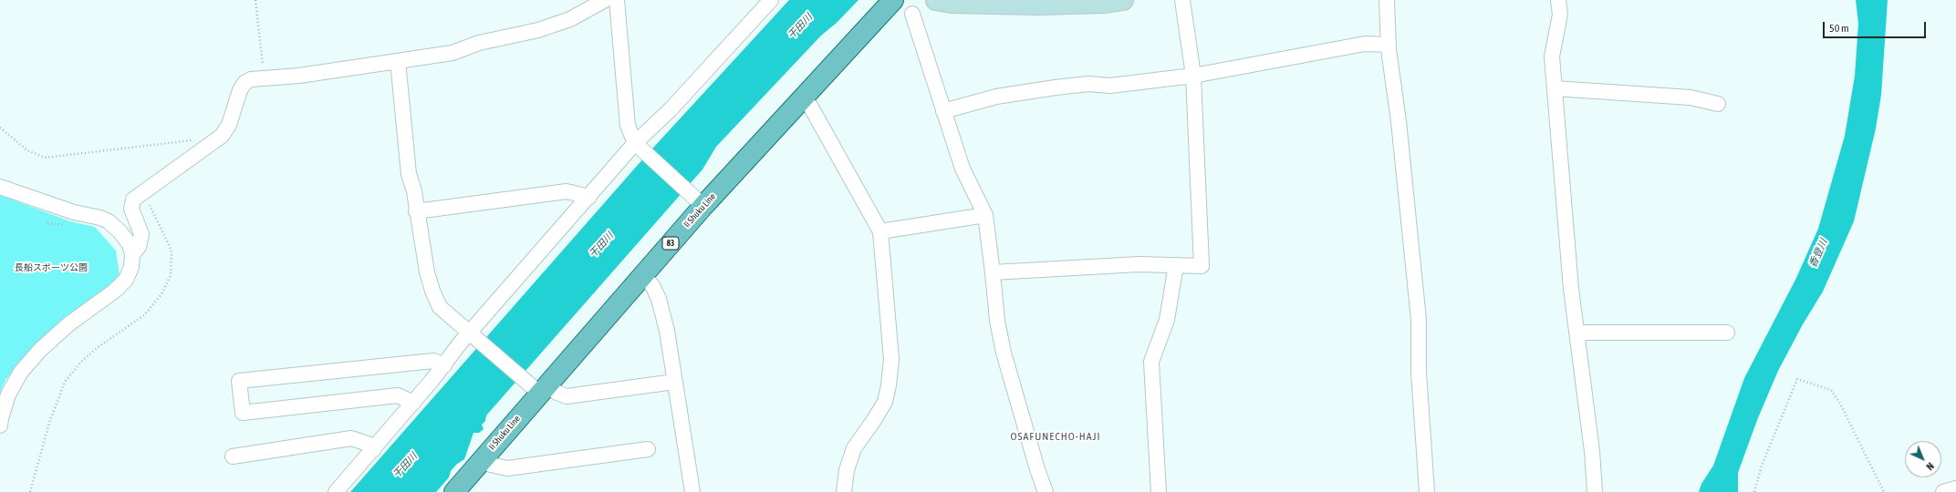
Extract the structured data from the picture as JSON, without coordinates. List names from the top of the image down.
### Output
{
  "streets": {
    "main road": ["Ii Shuku Line", "83"]
  },
  "districts": ["OSAFUNECHO-HAJI"],
  "water": ["干田川", "香登川"],
  "parks": ["長船スポーツ公園"],
  "scale_bar": "50 m",
  "north": "bottom right"
}
